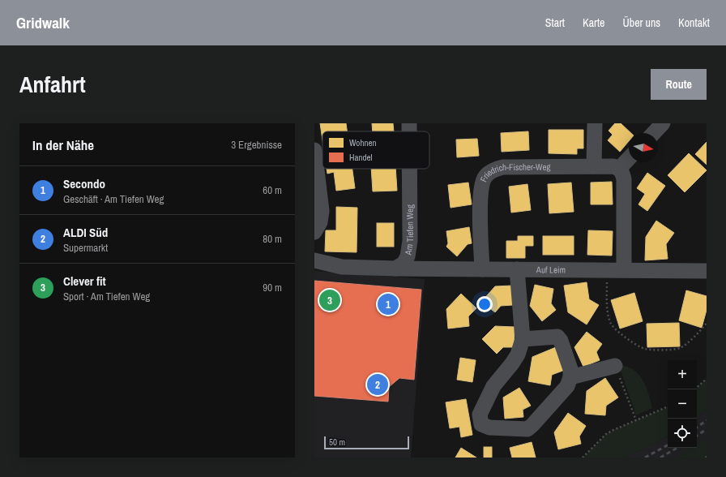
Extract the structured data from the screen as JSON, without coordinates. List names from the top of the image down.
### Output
{
  "streets": {
    "street": ["Friedrich-Fischer-Weg", "Am Tiefen Weg", "Auf Leim"]
  },
  "crossings": [
    ["Friedrich-Fischer-Weg", "Auf Leim"],
    ["Am Tiefen Weg", "Auf Leim"]
  ],
  "legend": ["Wohnen", "Handel"],
  "scale_bar": "50 m",
  "north": "right",
  "page": {
    "header": "Gridwalk",
    "nav": [
      "Start",
      "Karte",
      "Über uns",
      "Kontakt"
    ],
    "title": "Anfahrt",
    "buttons": "Route",
    "heading": ["In der Nähe", "3 Ergebnisse"],
    "list": [
      {
        "mark": "1",
        "name": "Secondo",
        "note": "Geschäft · Am Tiefen Weg",
        "value": "60 m"
      },
      {
        "mark": "2",
        "name": "ALDI Süd",
        "note": "Supermarkt",
        "value": "80 m"
      },
      {
        "mark": "3",
        "name": "Clever fit",
        "note": "Sport · Am Tiefen Weg",
        "value": "90 m"
      }
    ],
    "pins": ["3", "1", "2"],
    "map_buttons": ["+", "−"],
    "scale": "50 m"
  }
}
